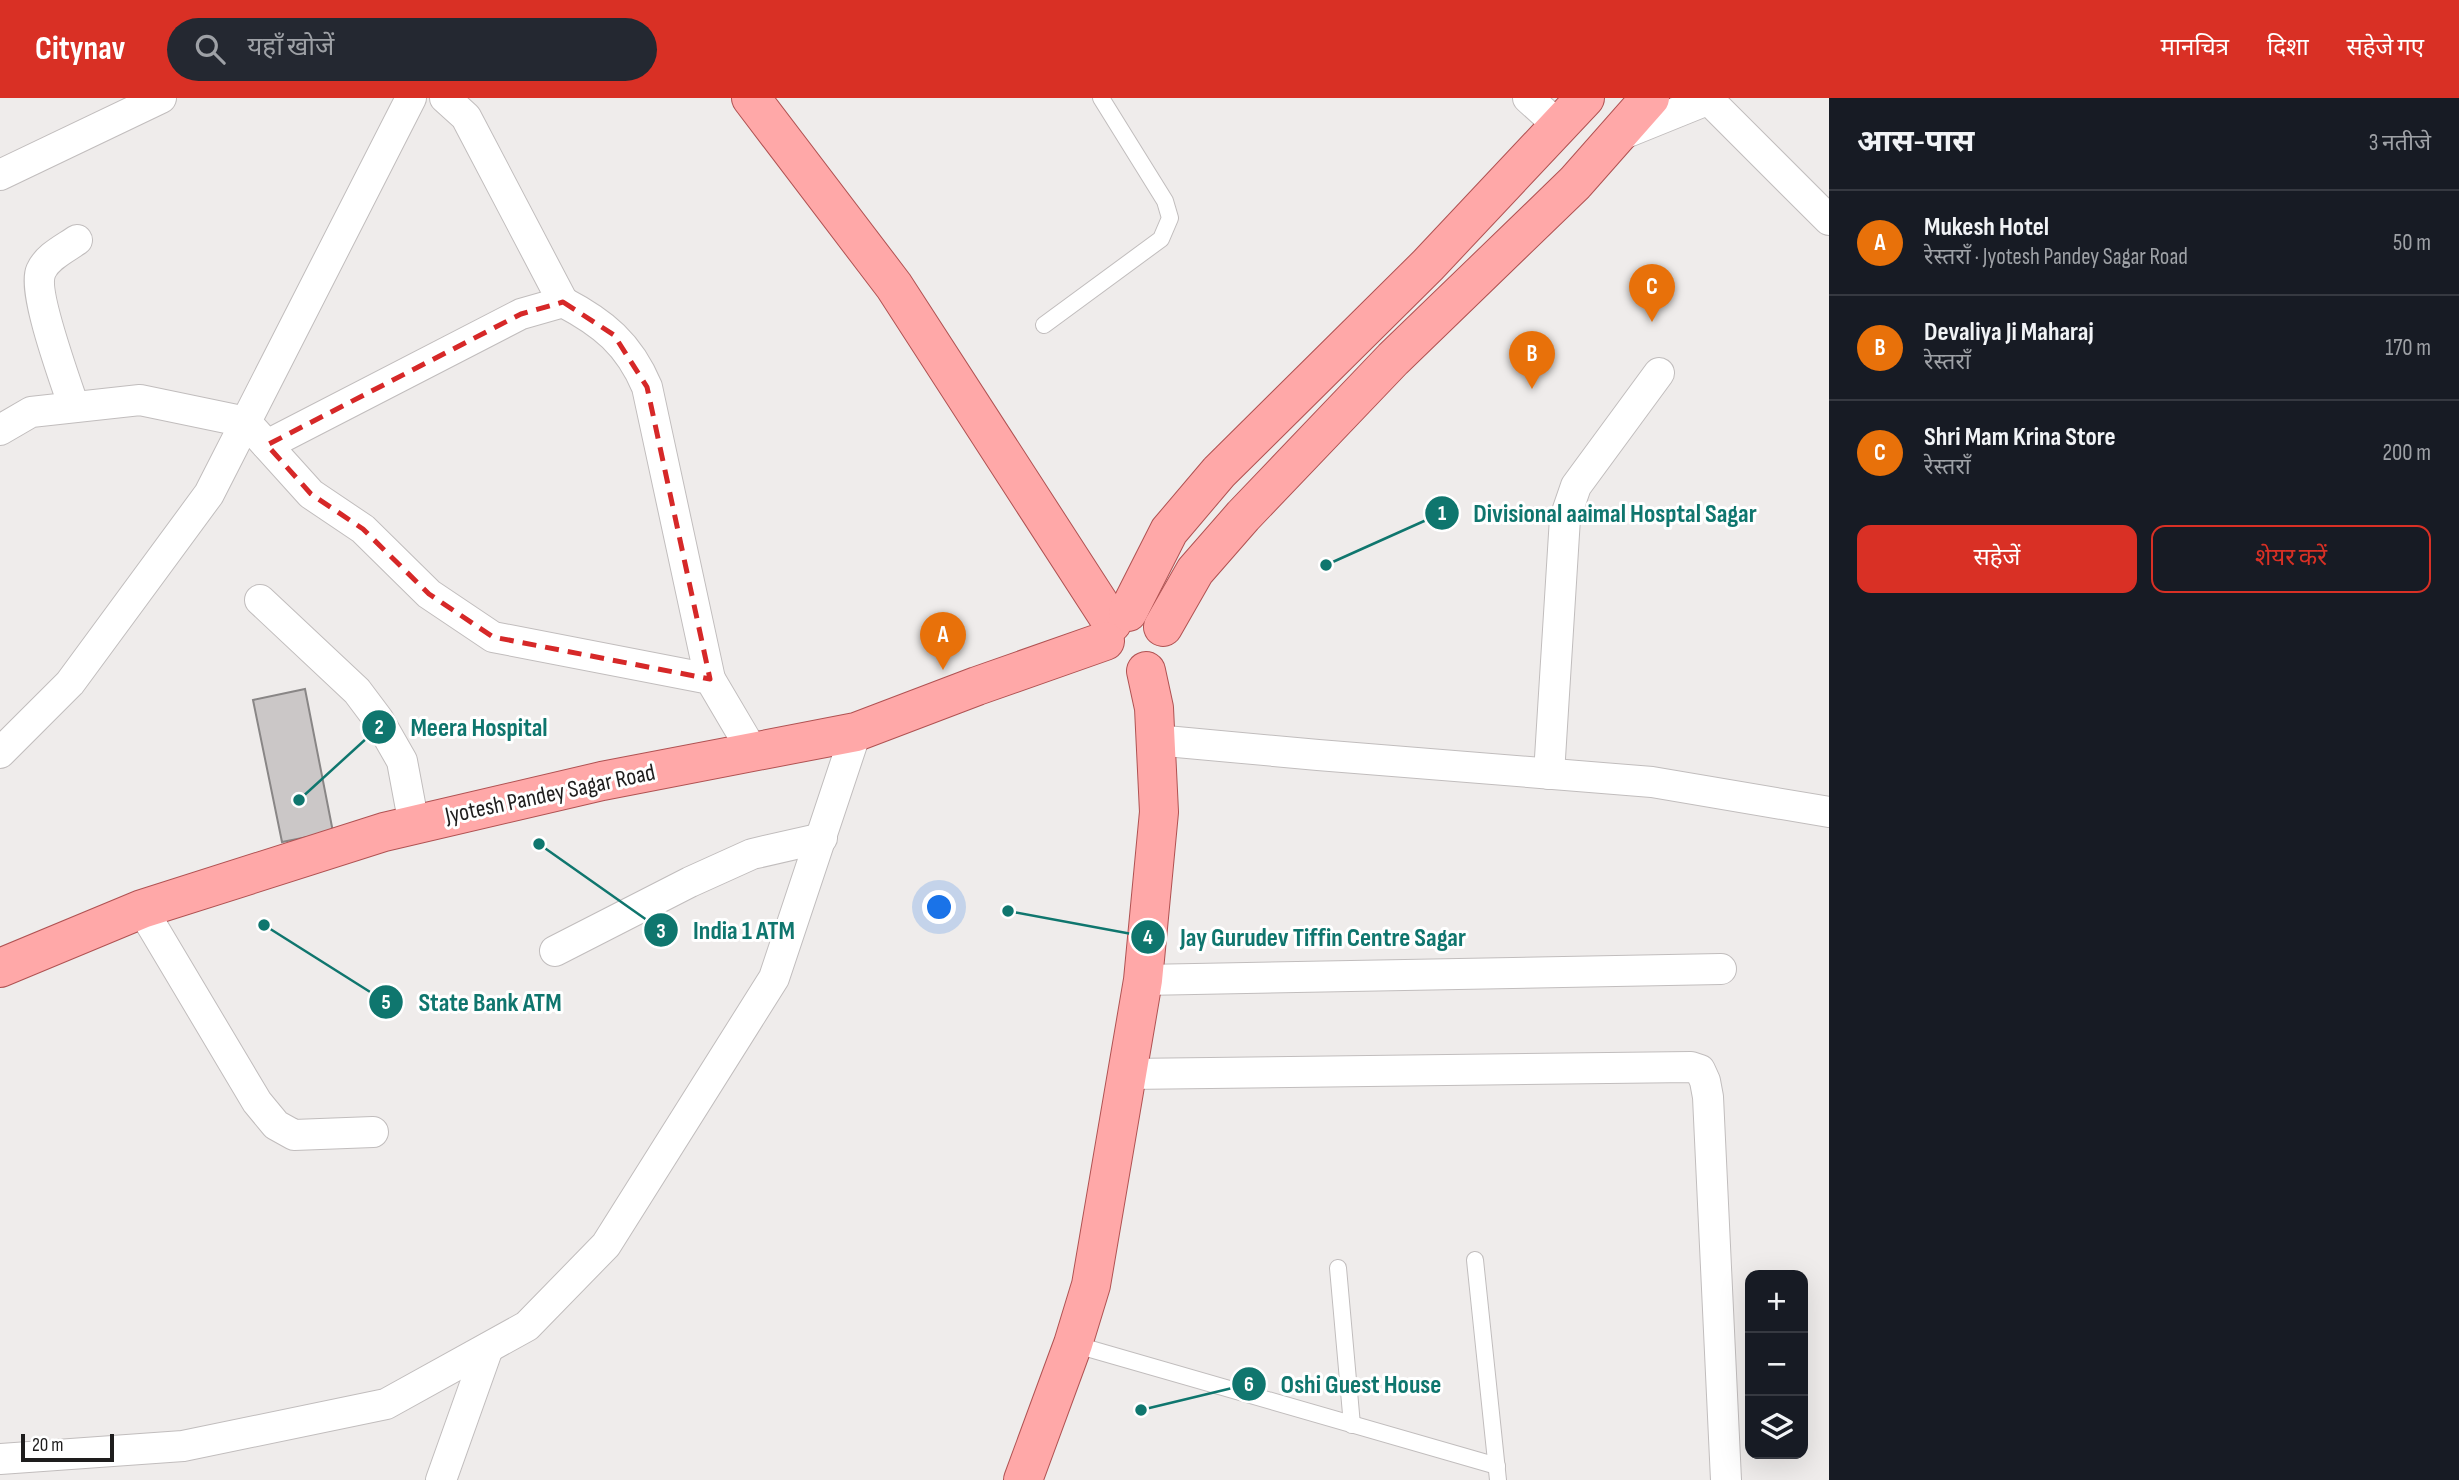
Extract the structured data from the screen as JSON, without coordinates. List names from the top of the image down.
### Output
{
  "streets": {
    "main road": ["Jyotesh Pandey Sagar Road"]
  },
  "places": [
    "Divisional aaimal Hosptal Sagar",
    "Meera Hospital",
    "India 1 ATM",
    "Jay Gurudev Tiffin Centre Sagar",
    "State Bank ATM",
    "Oshi Guest House"
  ],
  "scale_bar": "20 m",
  "page": {
    "header": "Citynav",
    "search": "यहाँ खोजें",
    "nav": ["मानचित्र", "दिशा", "सहेजे गए"],
    "heading": ["आस-पास", "3 नतीजे"],
    "list": [
      {
        "mark": "A",
        "name": "Mukesh Hotel",
        "note": "रेस्तराँ · Jyotesh Pandey Sagar Road",
        "value": "50 m"
      },
      {
        "mark": "B",
        "name": "Devaliya Ji Maharaj",
        "note": "रेस्तराँ",
        "value": "170 m"
      },
      {
        "mark": "C",
        "name": "Shri Mam Krina Store",
        "note": "रेस्तराँ",
        "value": "200 m"
      }
    ],
    "pins": ["C", "B", "A"],
    "buttons": ["सहेजें", "शेयर करें"],
    "map_buttons": ["+", "−"],
    "scale": "20 m"
  }
}
